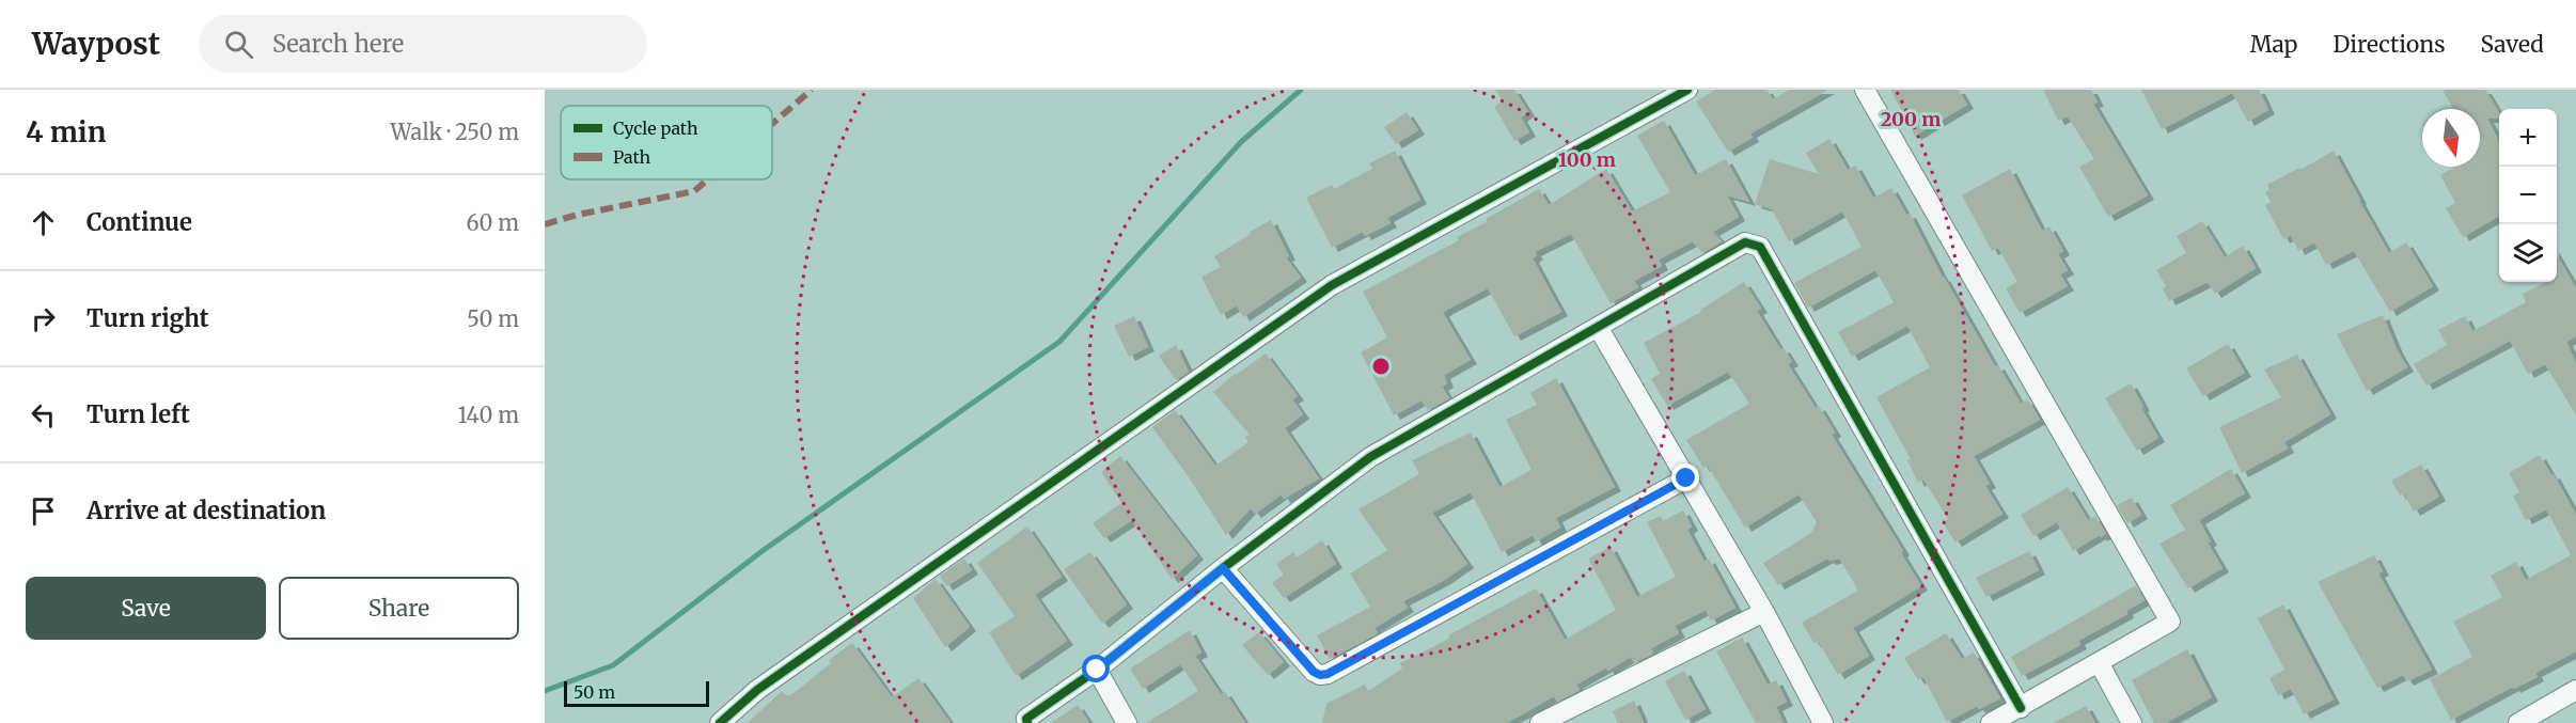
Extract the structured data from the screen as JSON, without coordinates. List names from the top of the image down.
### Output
{
  "legend": ["Cycle path", "Path"],
  "scale_bar": "50 m",
  "north": "bottom",
  "page": {
    "header": "Waypost",
    "search": "Search here",
    "nav": ["Map", "Directions", "Saved"],
    "heading": ["4 min", "Walk · 250 m"],
    "map_buttons": ["+", "−"],
    "list": [
      ["Continue", "60 m"],
      ["Turn right", "50 m"],
      ["Turn left", "140 m"],
      "Arrive at destination"
    ],
    "buttons": ["Save", "Share"],
    "scale": "50 m"
  },
  "rings": ["200 m", "100 m"]
}
